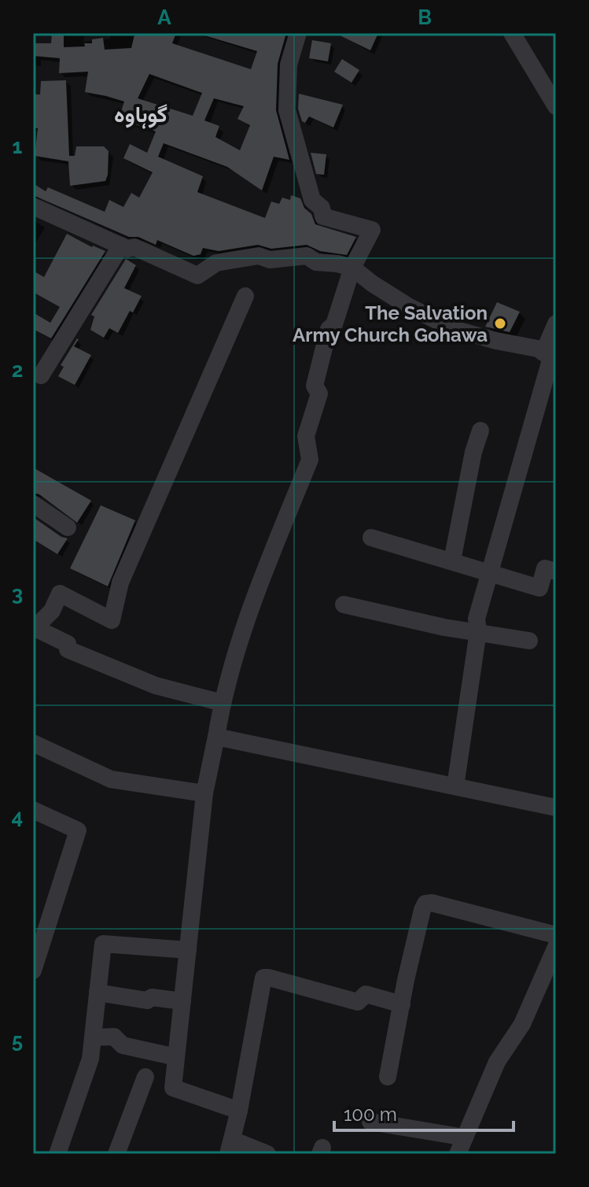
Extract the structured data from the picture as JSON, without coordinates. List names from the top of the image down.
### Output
{
  "districts": ["گوہاوہ"],
  "places": ["The Salvation Army Church Gohawa"],
  "scale_bar": "100 m",
  "grid": {
    "columns": ["A", "B"],
    "rows": [
      "1",
      "2",
      "3",
      "4",
      "5"
    ]
  }
}
